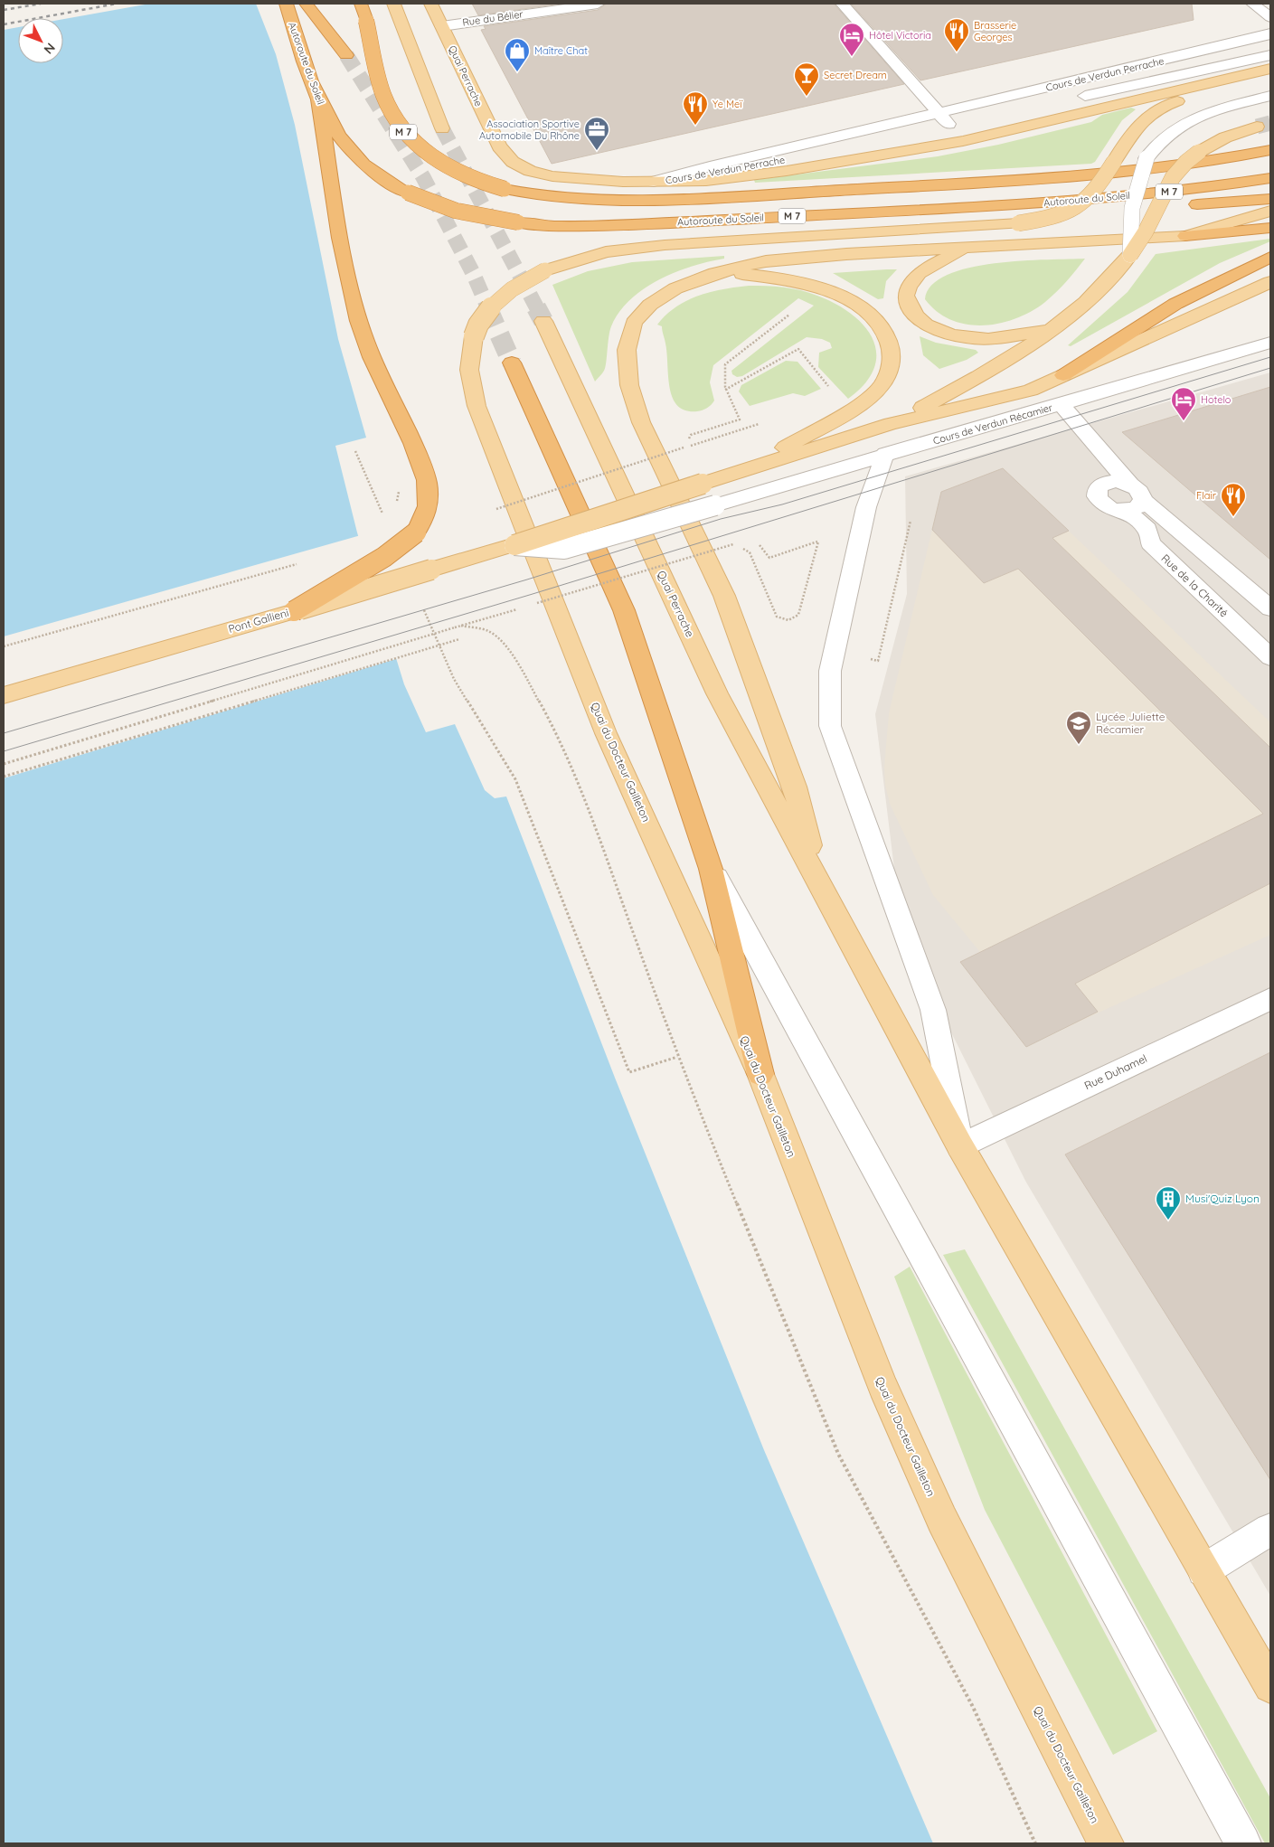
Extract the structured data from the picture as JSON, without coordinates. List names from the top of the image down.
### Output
{
  "streets": {
    "highway": ["Autoroute du Soleil", "M 7"],
    "main road": ["Quai Perrache", "Pont Gallieni", "Quai du Docteur Gailleton"],
    "street": [
      "Rue du Bélier",
      "Cours de Verdun Perrache",
      "Cours de Verdun Récamier",
      "Rue de la Charité",
      "Rue Duhamel"
    ]
  },
  "crossings": [
    ["Rue du Bélier", "Quai Perrache"],
    ["Cours de Verdun Perrache", "Quai Perrache"],
    ["Cours de Verdun Récamier", "Rue de la Charité"],
    ["Cours de Verdun Récamier", "Pont Gallieni"]
  ],
  "places": {
    "restaurant": ["Brasserie Georges", "Ye Meï", "Flair"],
    "hotel": ["Hôtel Victoria", "Hotelo"],
    "shop": ["Maître Chat"],
    "bar": ["Secret Dream"],
    "office": ["Association Sportive Automobile Du Rhône"],
    "school or university": ["Lycée Juliette Récamier"],
    "building": ["Musi'Quiz Lyon"]
  },
  "north": "bottom right"
}
